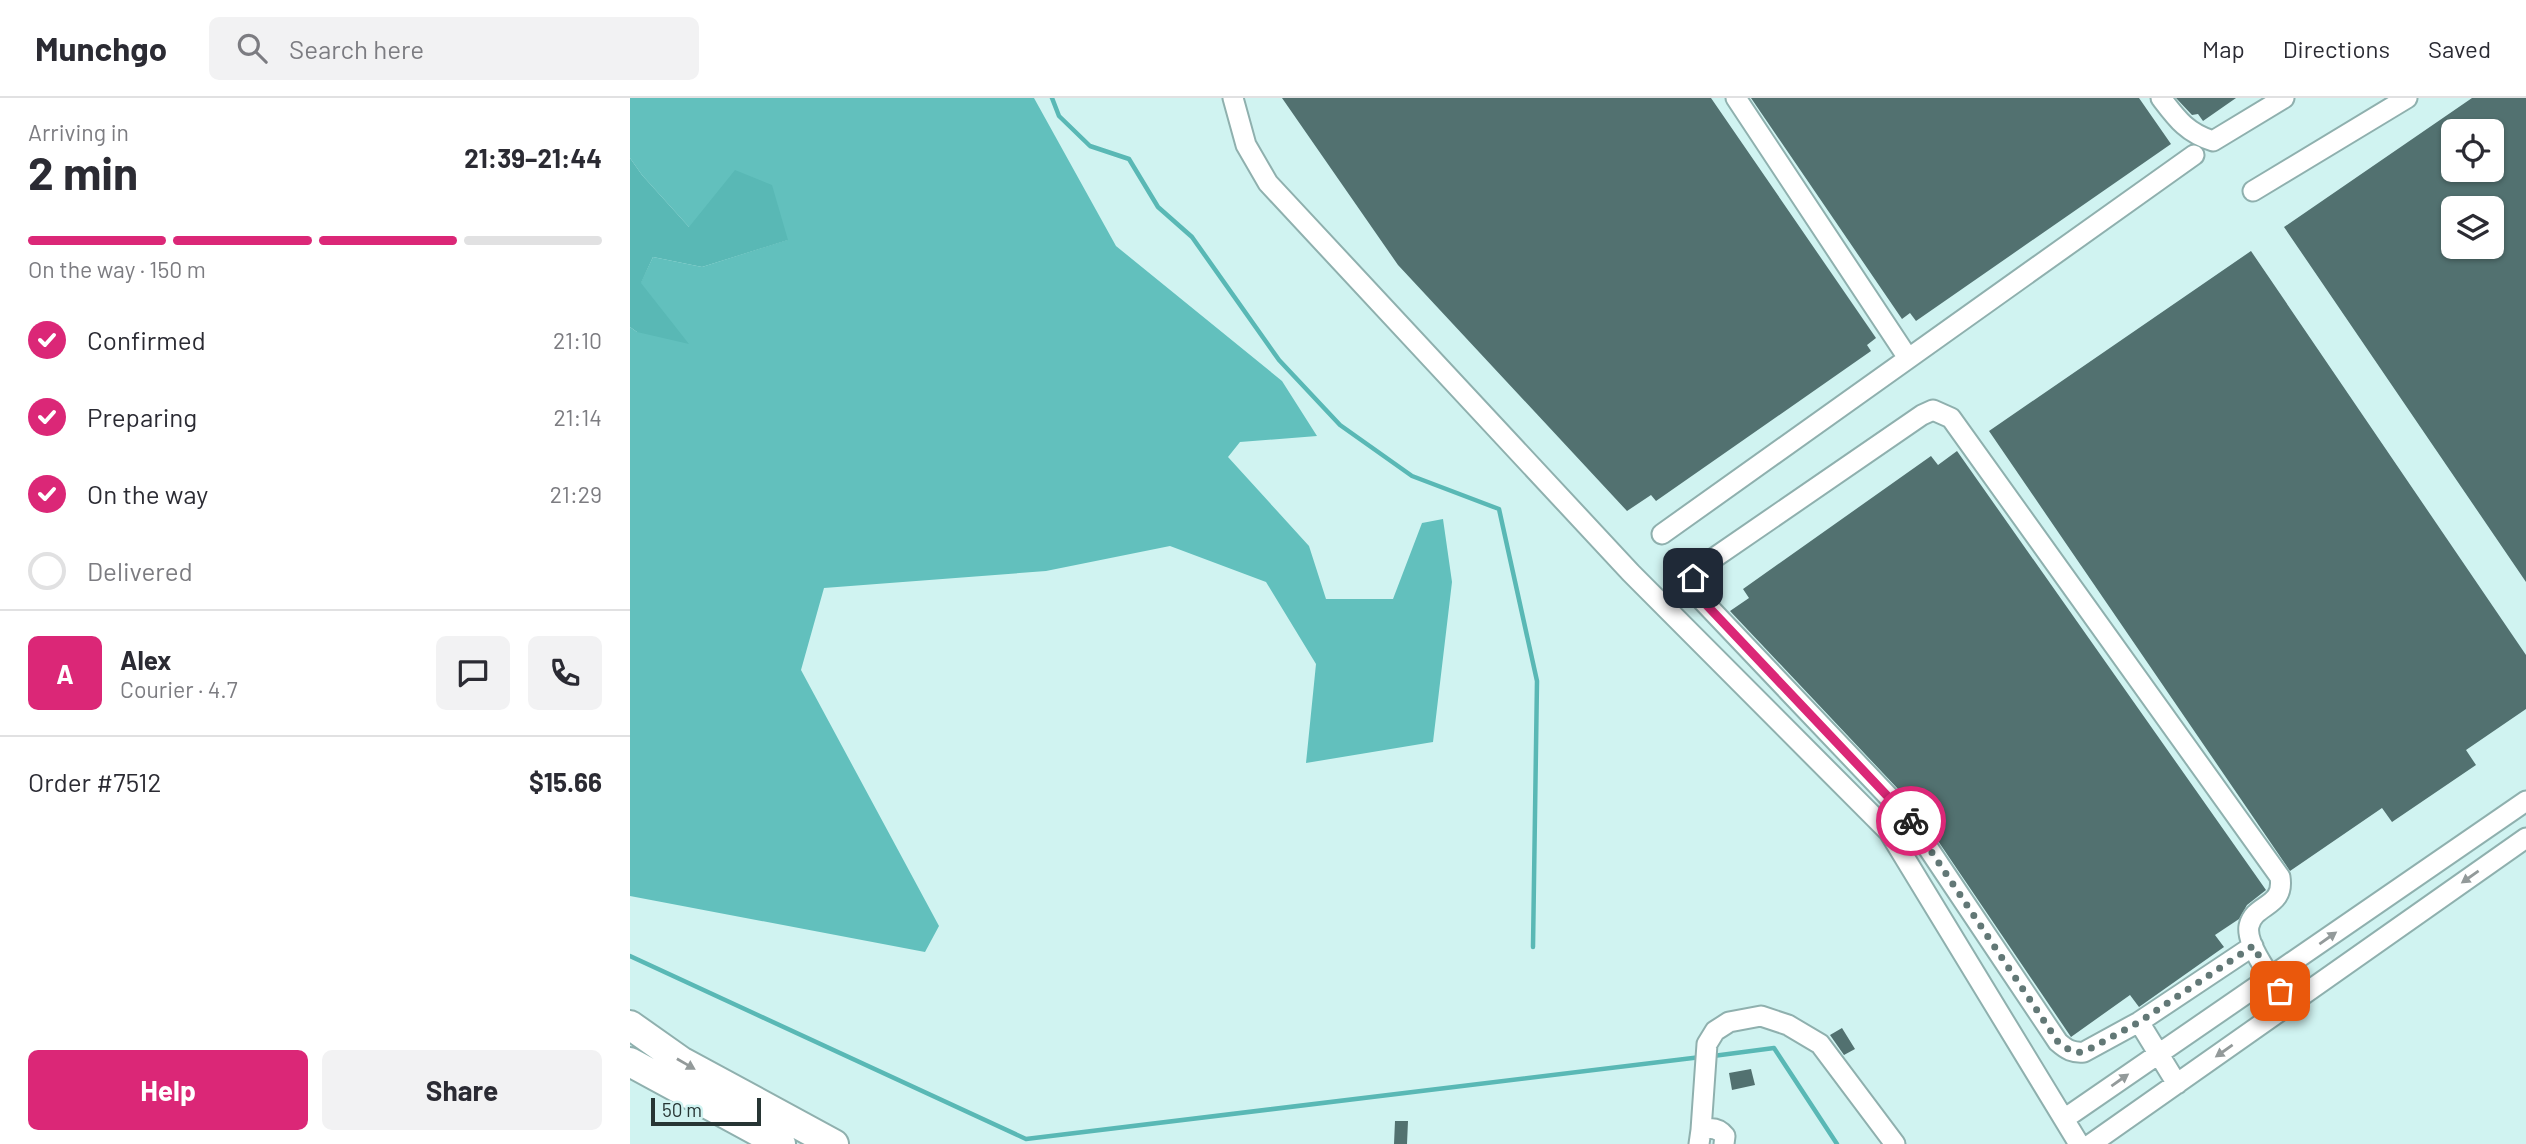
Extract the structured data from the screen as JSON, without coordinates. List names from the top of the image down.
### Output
{
  "scale_bar": "50 m",
  "page": {
    "header": "Munchgo",
    "search": "Search here",
    "nav": ["Map", "Directions", "Saved"],
    "heading": ["2 min", "Arriving in", "21:39–21:44"],
    "panel": [
      "Alex",
      "Courier · 4.7",
      "Order #7512",
      "$15.66"
    ],
    "bar": "On the way · 150 m",
    "list": [
      ["Confirmed", "21:10"],
      ["Preparing", "21:14"],
      ["On the way", "21:29"],
      "Delivered"
    ],
    "round": "A",
    "buttons": ["Help", "Share"],
    "scale": "50 m"
  }
}
